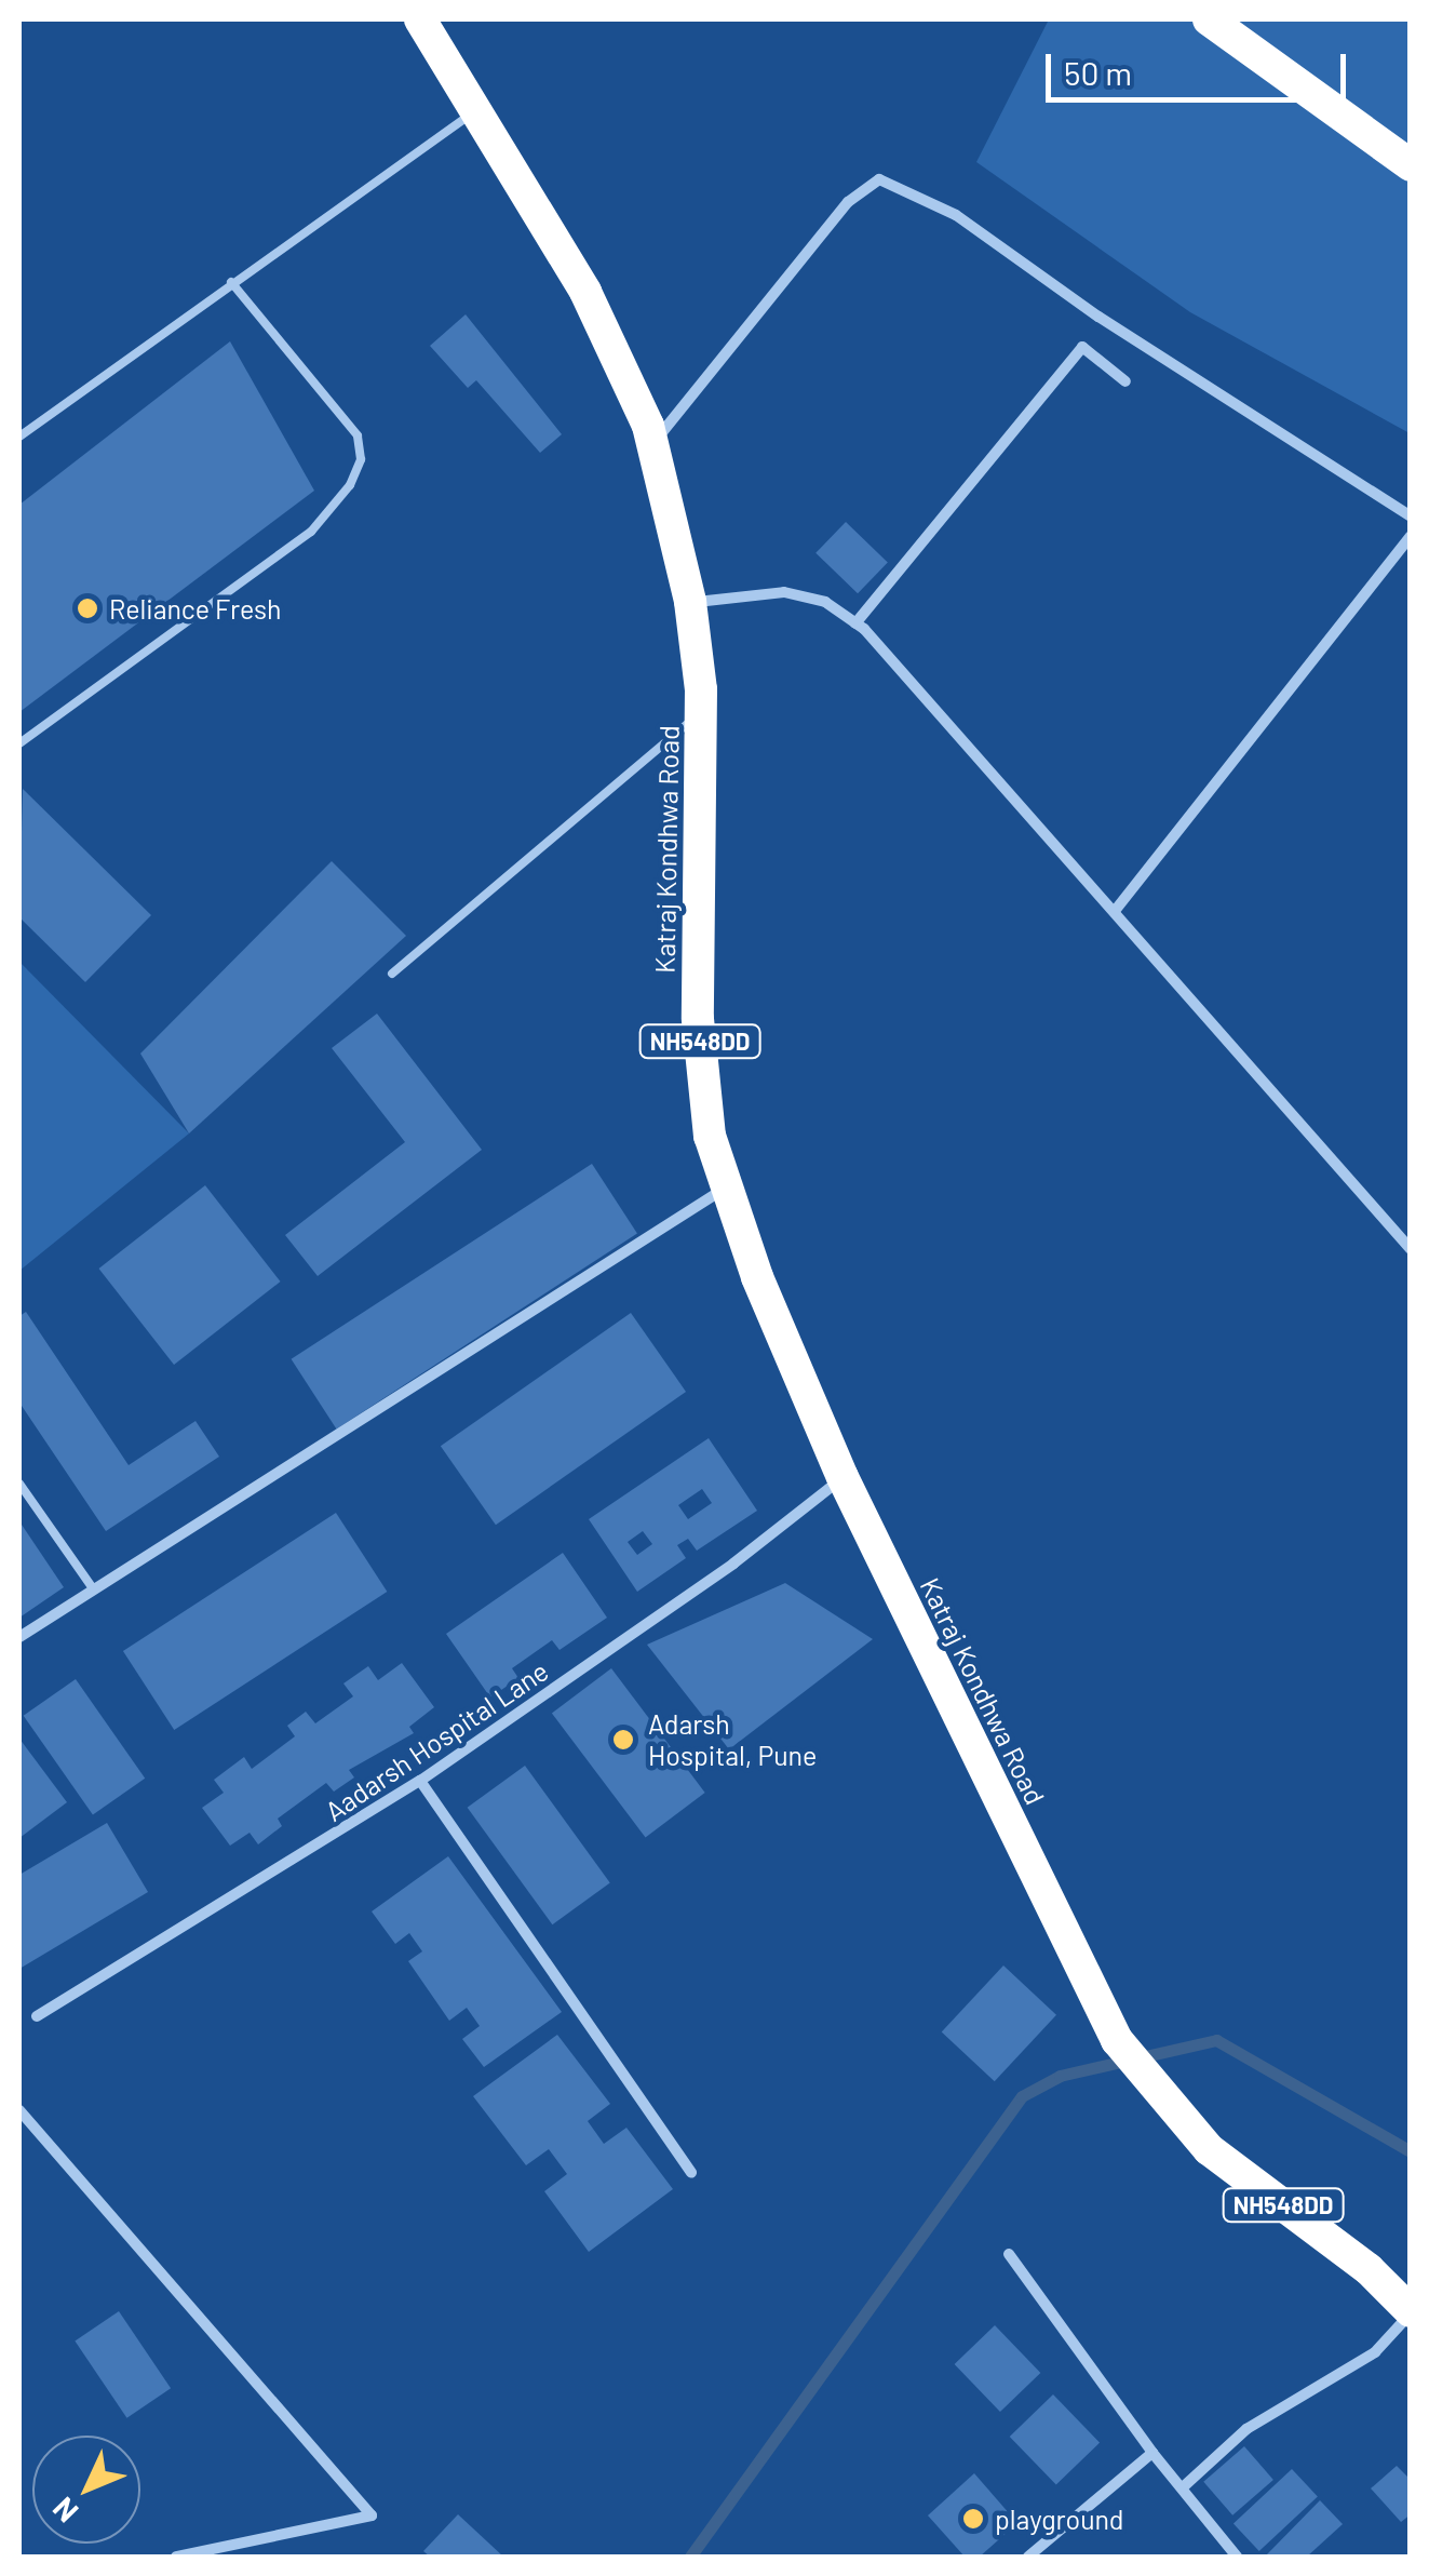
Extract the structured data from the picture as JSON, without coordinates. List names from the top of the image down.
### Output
{
  "streets": {
    "highway": ["Katraj Kondhwa Road", "NH548DD"],
    "street": ["Aadarsh Hospital Lane"]
  },
  "crossings": [
    ["Katraj Kondhwa Road", "Aadarsh Hospital Lane"]
  ],
  "places": ["Reliance Fresh", "Adarsh Hospital, Pune", "playground"],
  "scale_bar": "50 m",
  "north": "bottom left"
}
